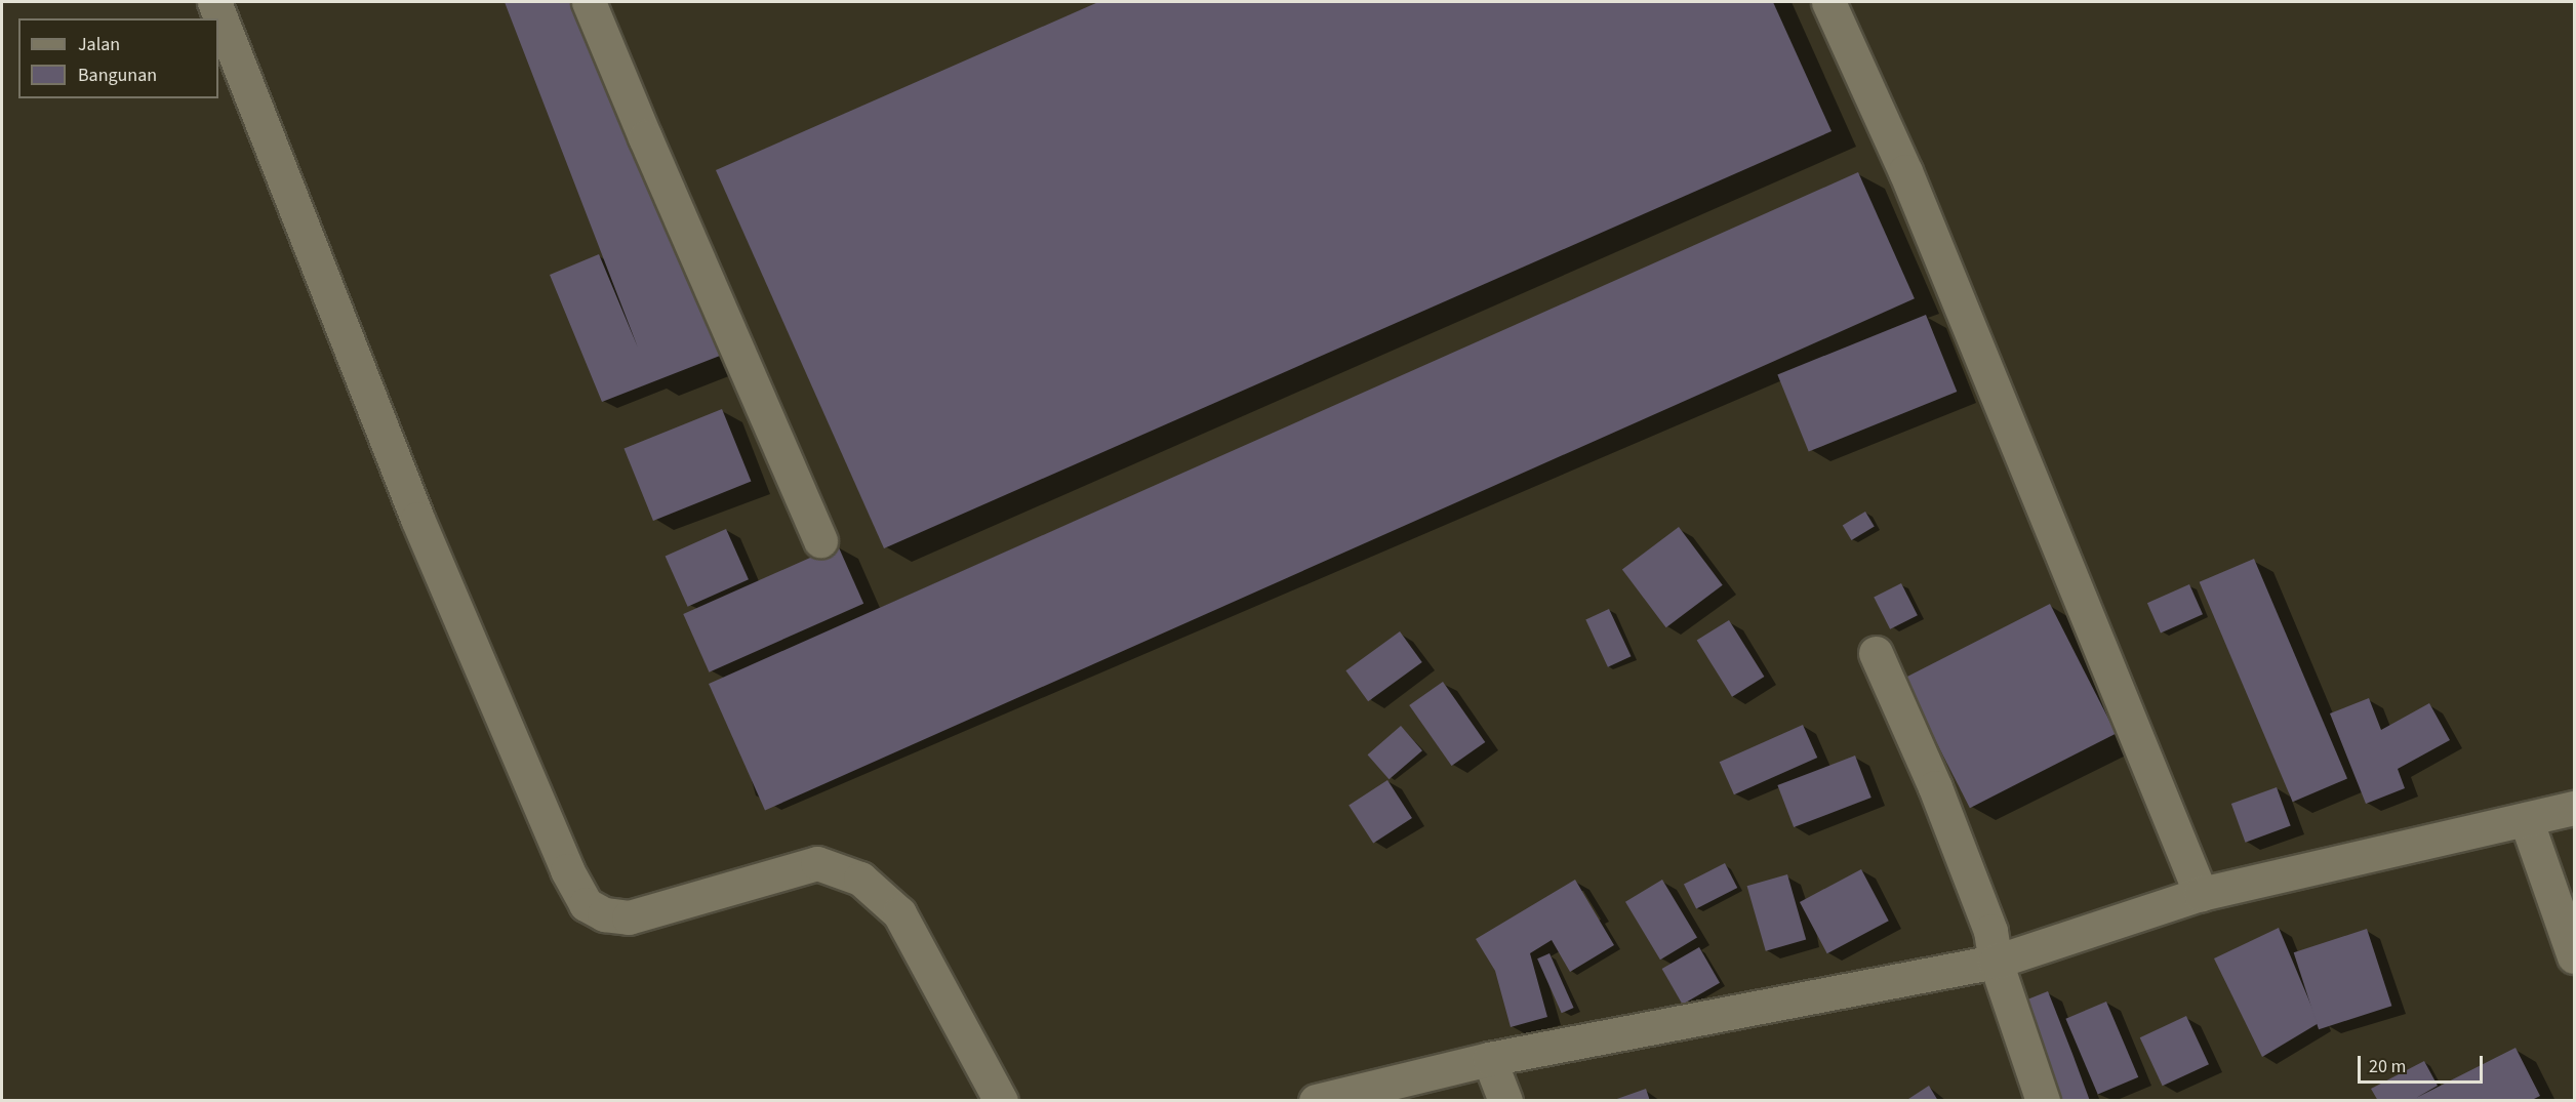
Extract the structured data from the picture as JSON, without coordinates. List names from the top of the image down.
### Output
{
  "legend": ["Jalan", "Bangunan"],
  "scale_bar": "20 m"
}
